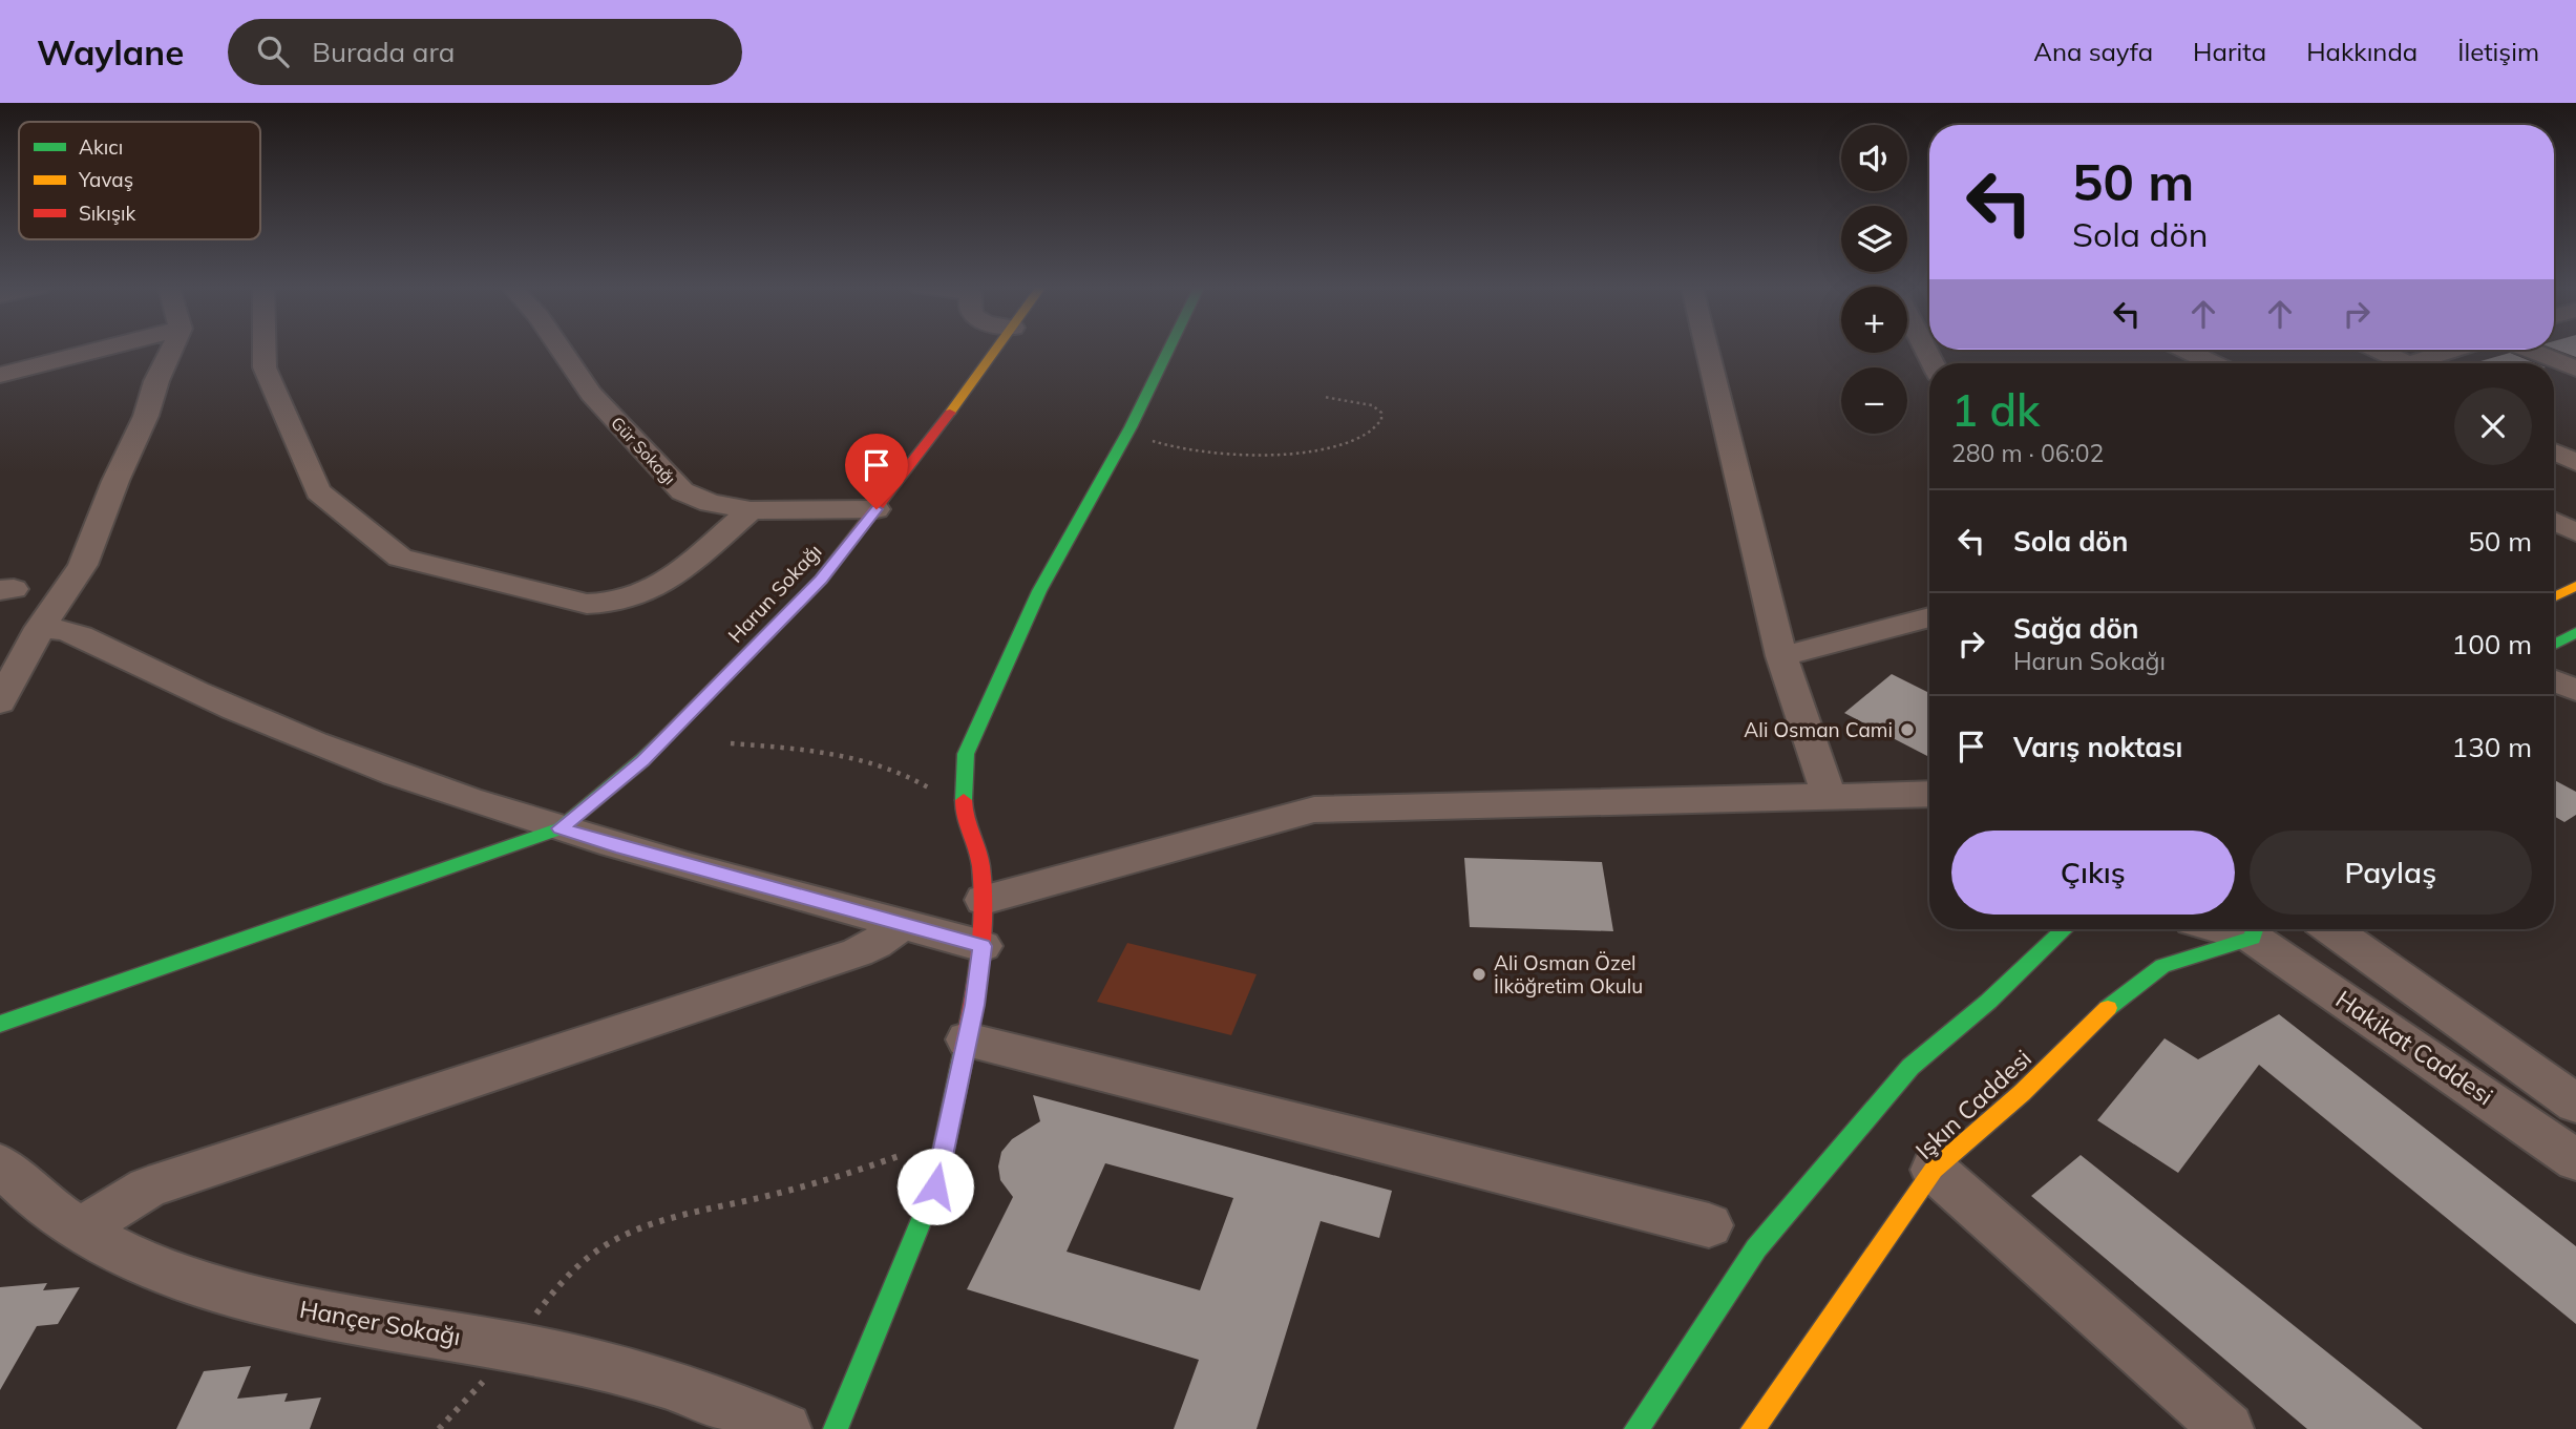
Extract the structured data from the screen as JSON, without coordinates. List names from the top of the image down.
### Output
{
  "streets": {
    "street": [
      "Gür Sokağı",
      "Harun Sokağı",
      "Hakikat Caddesi",
      "Işkın Caddesi",
      "Hançer Sokağı"
    ]
  },
  "crossings": [
    ["Gür Sokağı", "Harun Sokağı"],
    ["Hakikat Caddesi", "Işkın Caddesi"]
  ],
  "places": ["Ali Osman Cami", "Ali Osman Özel İlköğretim Okulu"],
  "legend": ["Akıcı", "Yavaş", "Sıkışık"],
  "page": {
    "header": "Waylane",
    "search": "Burada ara",
    "nav": [
      "Ana sayfa",
      "Harita",
      "Hakkında",
      "İletişim"
    ],
    "map_buttons": ["+", "−"],
    "turn": ["50 m", "Sola dön"],
    "heading": ["1 dk", "280 m · 06:02"],
    "list": [
      {
        "name": "Sola dön",
        "value": "50 m"
      },
      {
        "name": "Sağa dön",
        "note": "Harun Sokağı",
        "value": "100 m"
      },
      {
        "name": "Varış noktası",
        "value": "130 m"
      }
    ],
    "buttons": ["Çıkış", "Paylaş"]
  }
}
